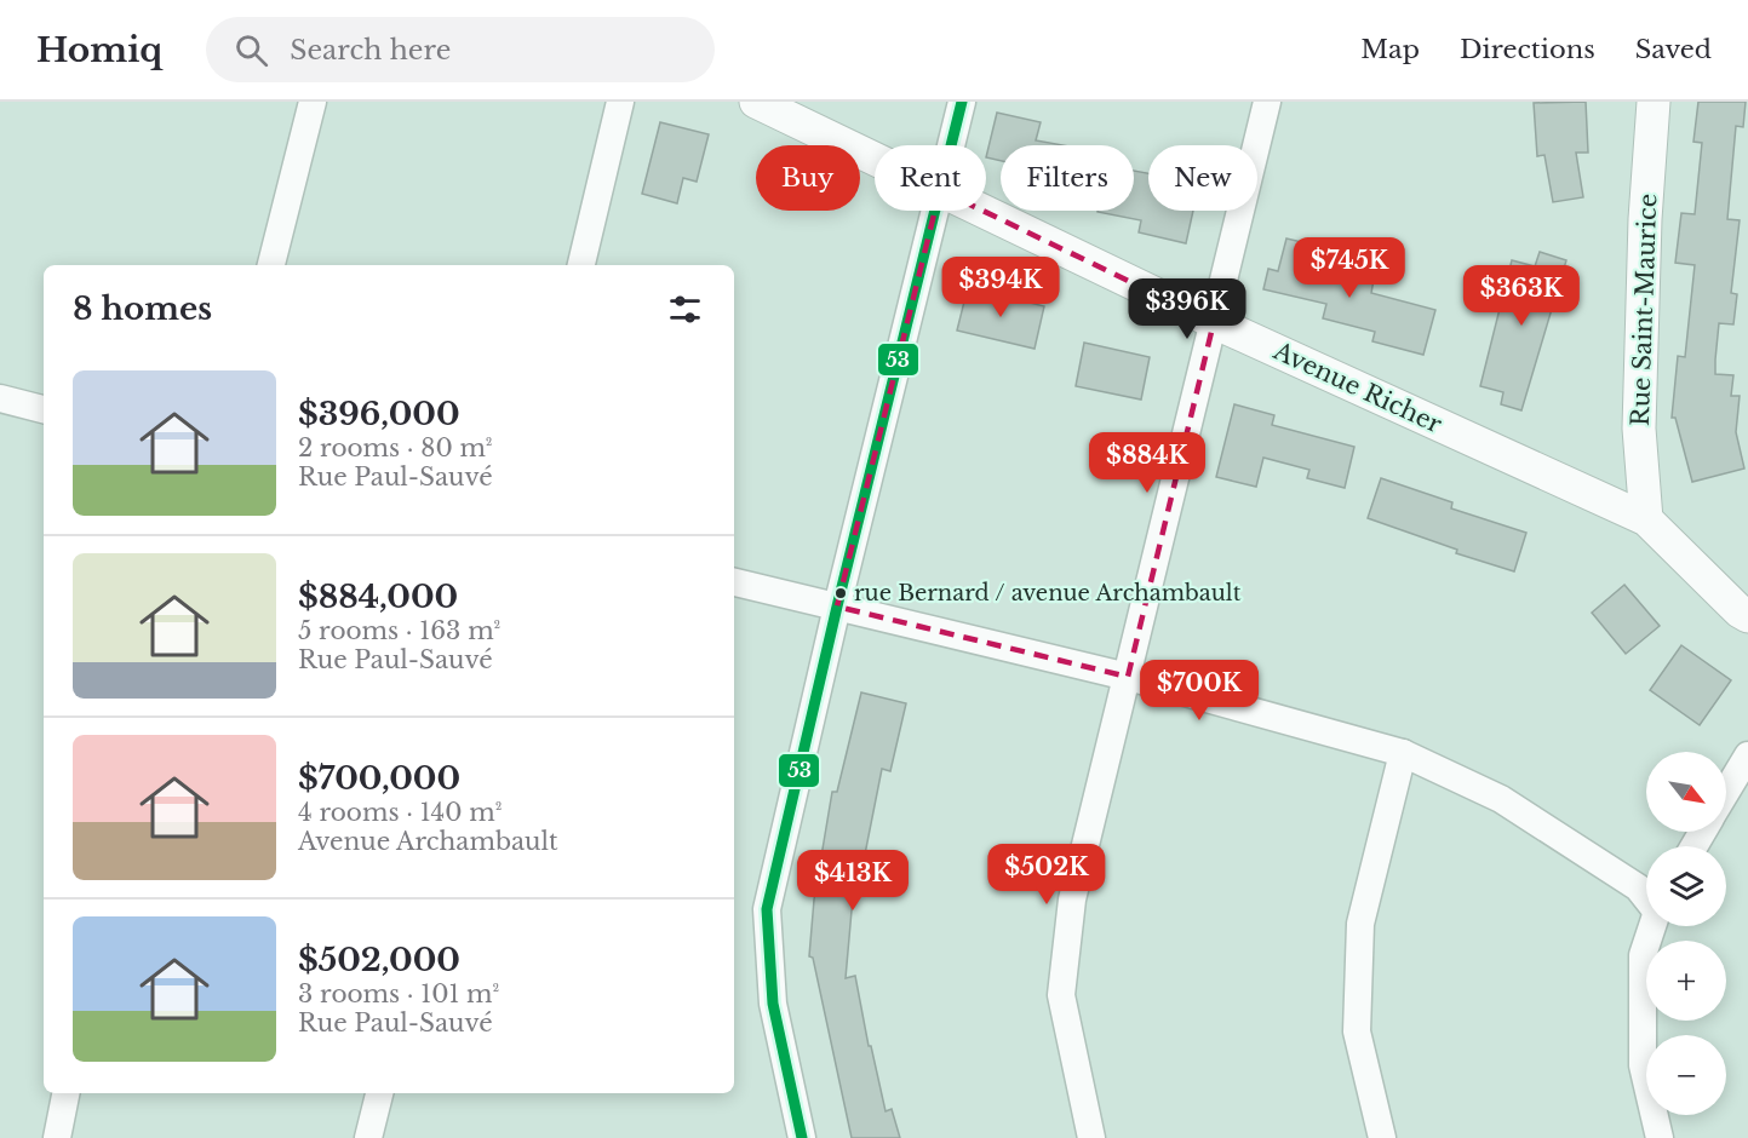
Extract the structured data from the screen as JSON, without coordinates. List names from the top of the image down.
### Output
{
  "streets": {
    "street": ["Rue Saint-Maurice", "Avenue Richer"]
  },
  "crossings": [
    ["Rue Saint-Maurice", "Avenue Richer"]
  ],
  "places": ["rue Bernard / avenue Archambault"],
  "lines": ["transit line 53"],
  "north": "bottom right",
  "page": {
    "header": "Homiq",
    "search": "Search here",
    "nav": ["Map", "Directions", "Saved"],
    "chip": [
      "Buy",
      "Rent",
      "Filters",
      "New"
    ],
    "price": [
      "$745K",
      "$394K",
      "$363K",
      "$396K",
      "$884K",
      "$700K",
      "$502K",
      "$413K"
    ],
    "heading": "8 homes",
    "list": [
      {
        "name": "$396,000",
        "note": "2 rooms · 80 m² · Rue Paul-Sauvé"
      },
      {
        "name": "$884,000",
        "note": "5 rooms · 163 m² · Rue Paul-Sauvé"
      },
      {
        "name": "$700,000",
        "note": "4 rooms · 140 m² · Avenue Archambault"
      },
      {
        "name": "$502,000",
        "note": "3 rooms · 101 m² · Rue Paul-Sauvé"
      }
    ],
    "map_buttons": ["+", "−"]
  }
}
